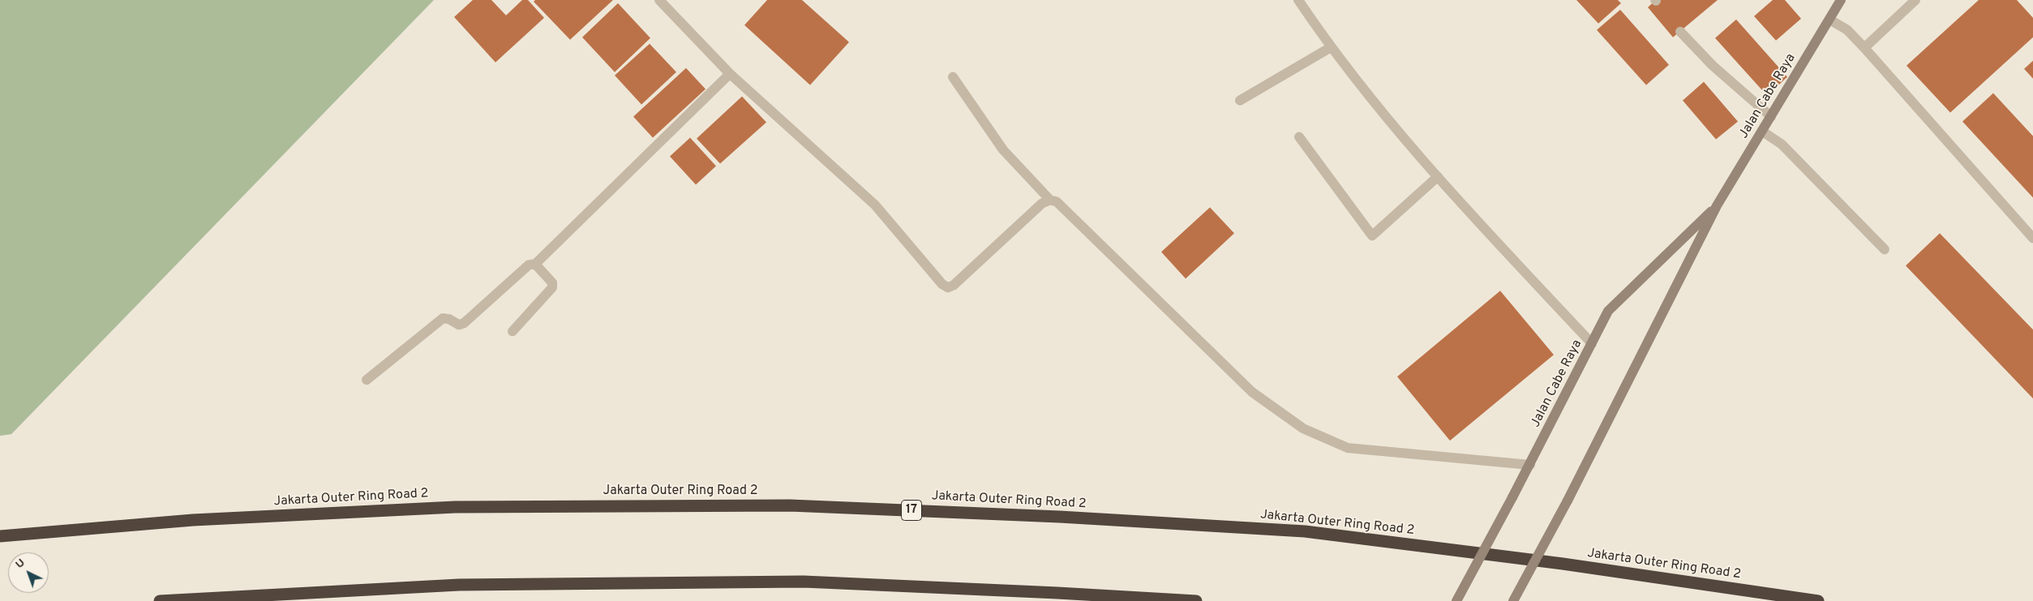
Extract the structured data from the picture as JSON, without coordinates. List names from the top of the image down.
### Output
{
  "streets": {
    "highway": ["Jakarta Outer Ring Road 2", "17"],
    "main road": ["Jalan Cabe Raya"]
  },
  "north": "top left"
}
